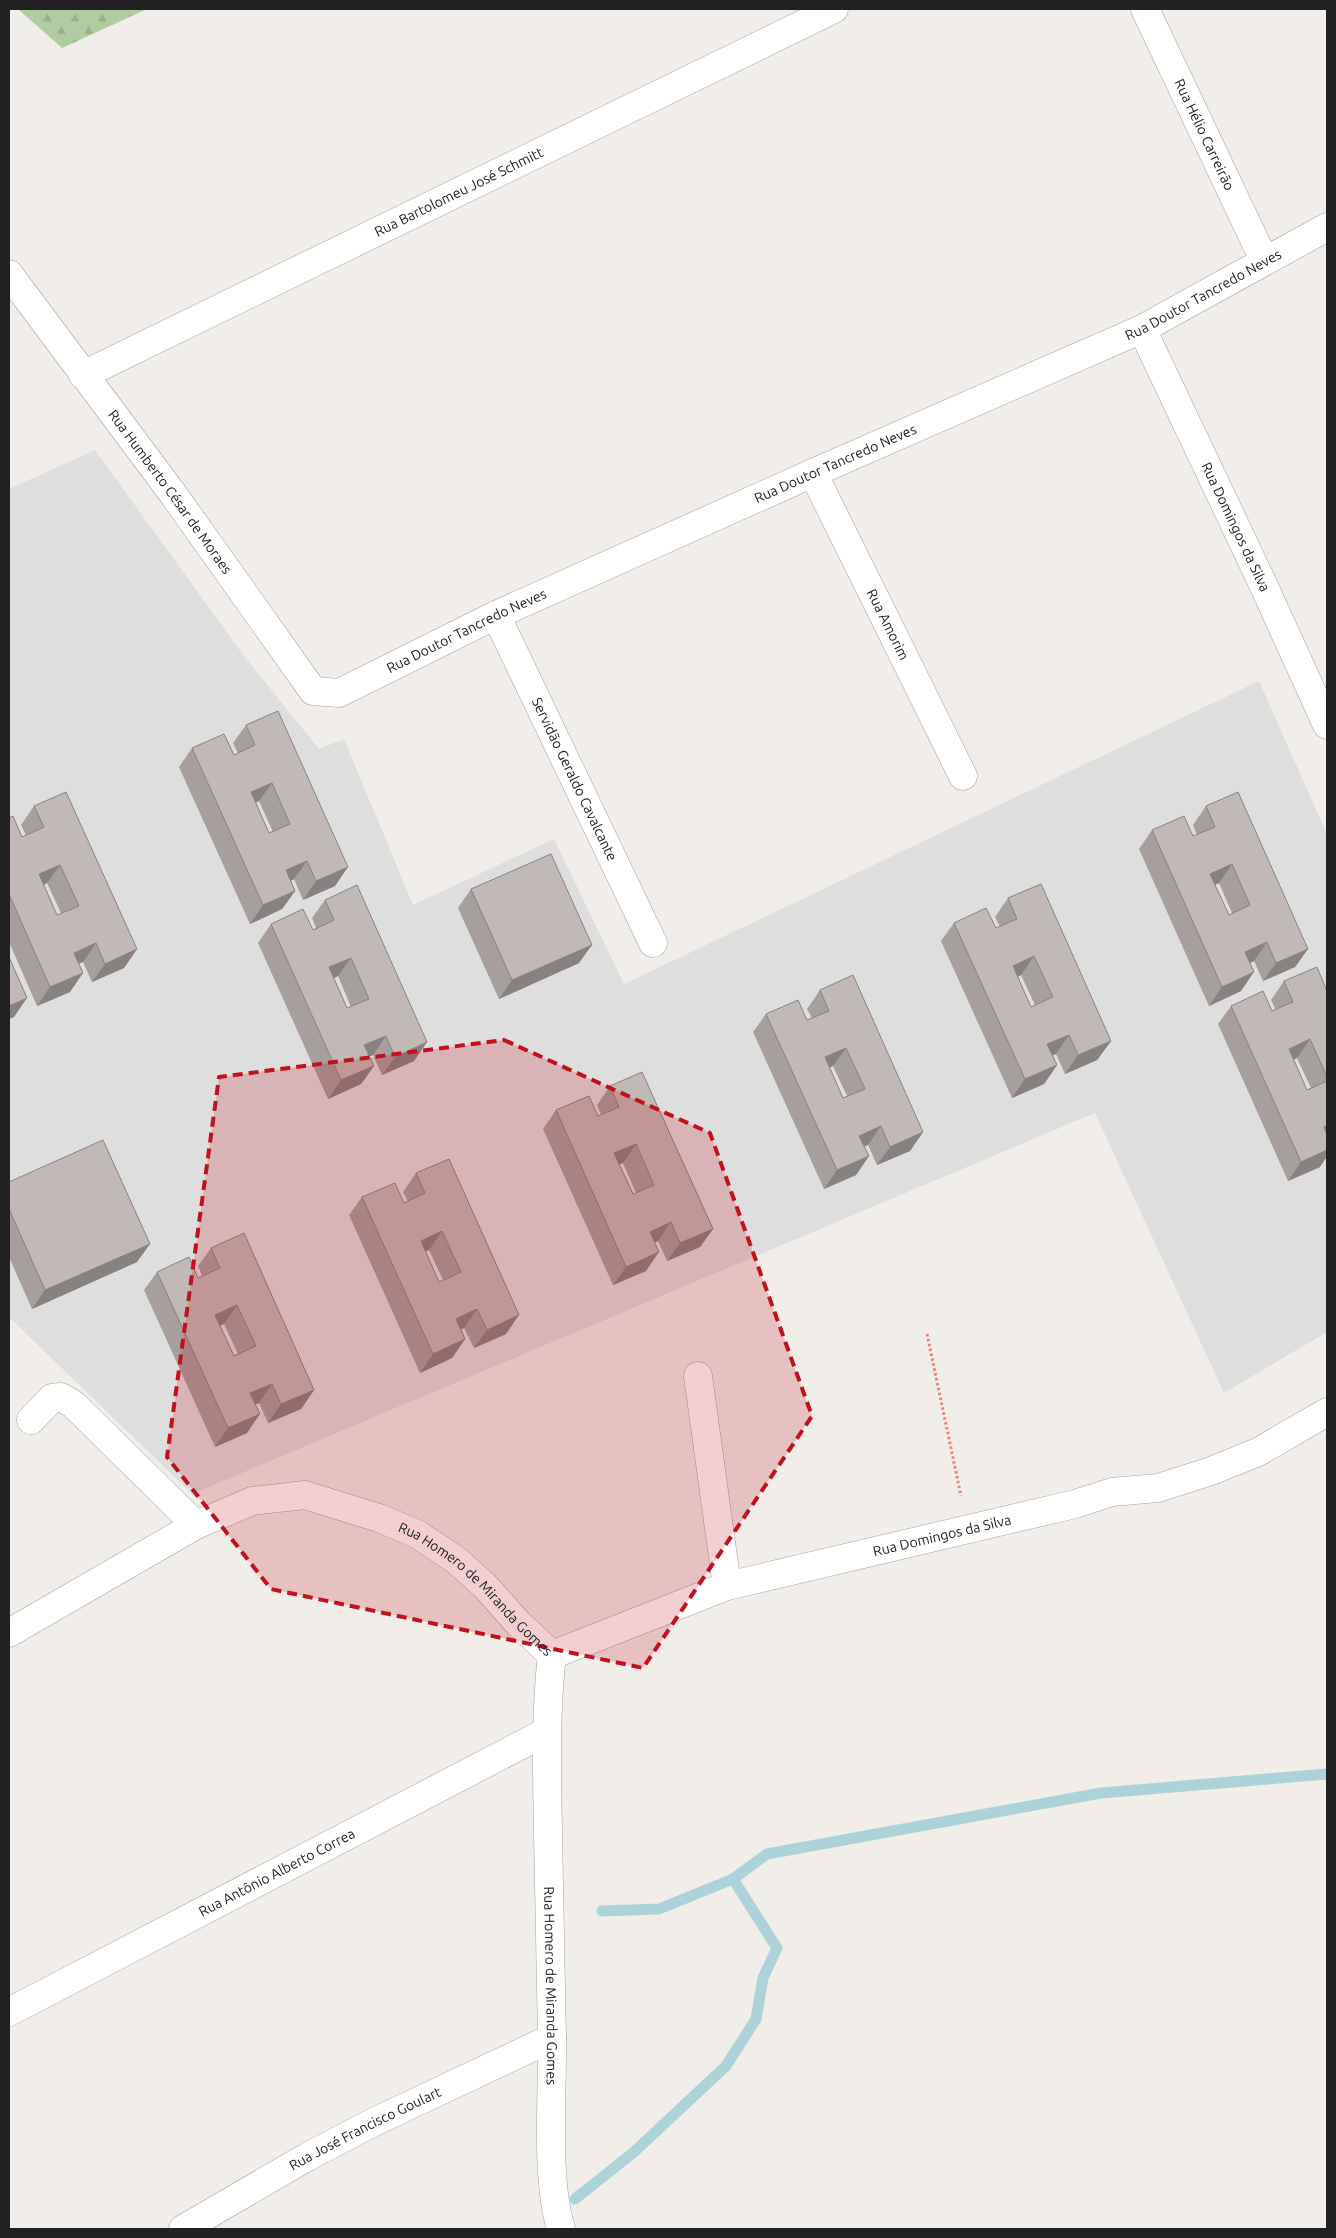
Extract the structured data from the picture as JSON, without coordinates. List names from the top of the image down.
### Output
{
  "streets": {
    "street": [
      "Rua Hélio Carreirão",
      "Rua Bartolomeu José Schmitt",
      "Rua Doutor Tancredo Neves",
      "Rua Humberto César de Moraes",
      "Rua Domingos da Silva",
      "Rua Amorim",
      "Servidão Geraldo Cavalcante",
      "Rua Homero de Miranda Gomes",
      "Rua Antônio Alberto Correa",
      "Rua José Francisco Goulart"
    ]
  },
  "crossings": [
    ["Rua Hélio Carreirão", "Rua Doutor Tancredo Neves"],
    ["Rua Bartolomeu José Schmitt", "Rua Humberto César de Moraes"],
    ["Rua Doutor Tancredo Neves", "Rua Humberto César de Moraes"],
    ["Rua Doutor Tancredo Neves", "Rua Domingos da Silva"],
    ["Rua Doutor Tancredo Neves", "Rua Amorim"],
    ["Rua Doutor Tancredo Neves", "Servidão Geraldo Cavalcante"],
    ["Rua Domingos da Silva", "Rua Homero de Miranda Gomes"],
    ["Rua Homero de Miranda Gomes", "Rua Antônio Alberto Correa"],
    ["Rua Homero de Miranda Gomes", "Rua José Francisco Goulart"]
  ]
}
